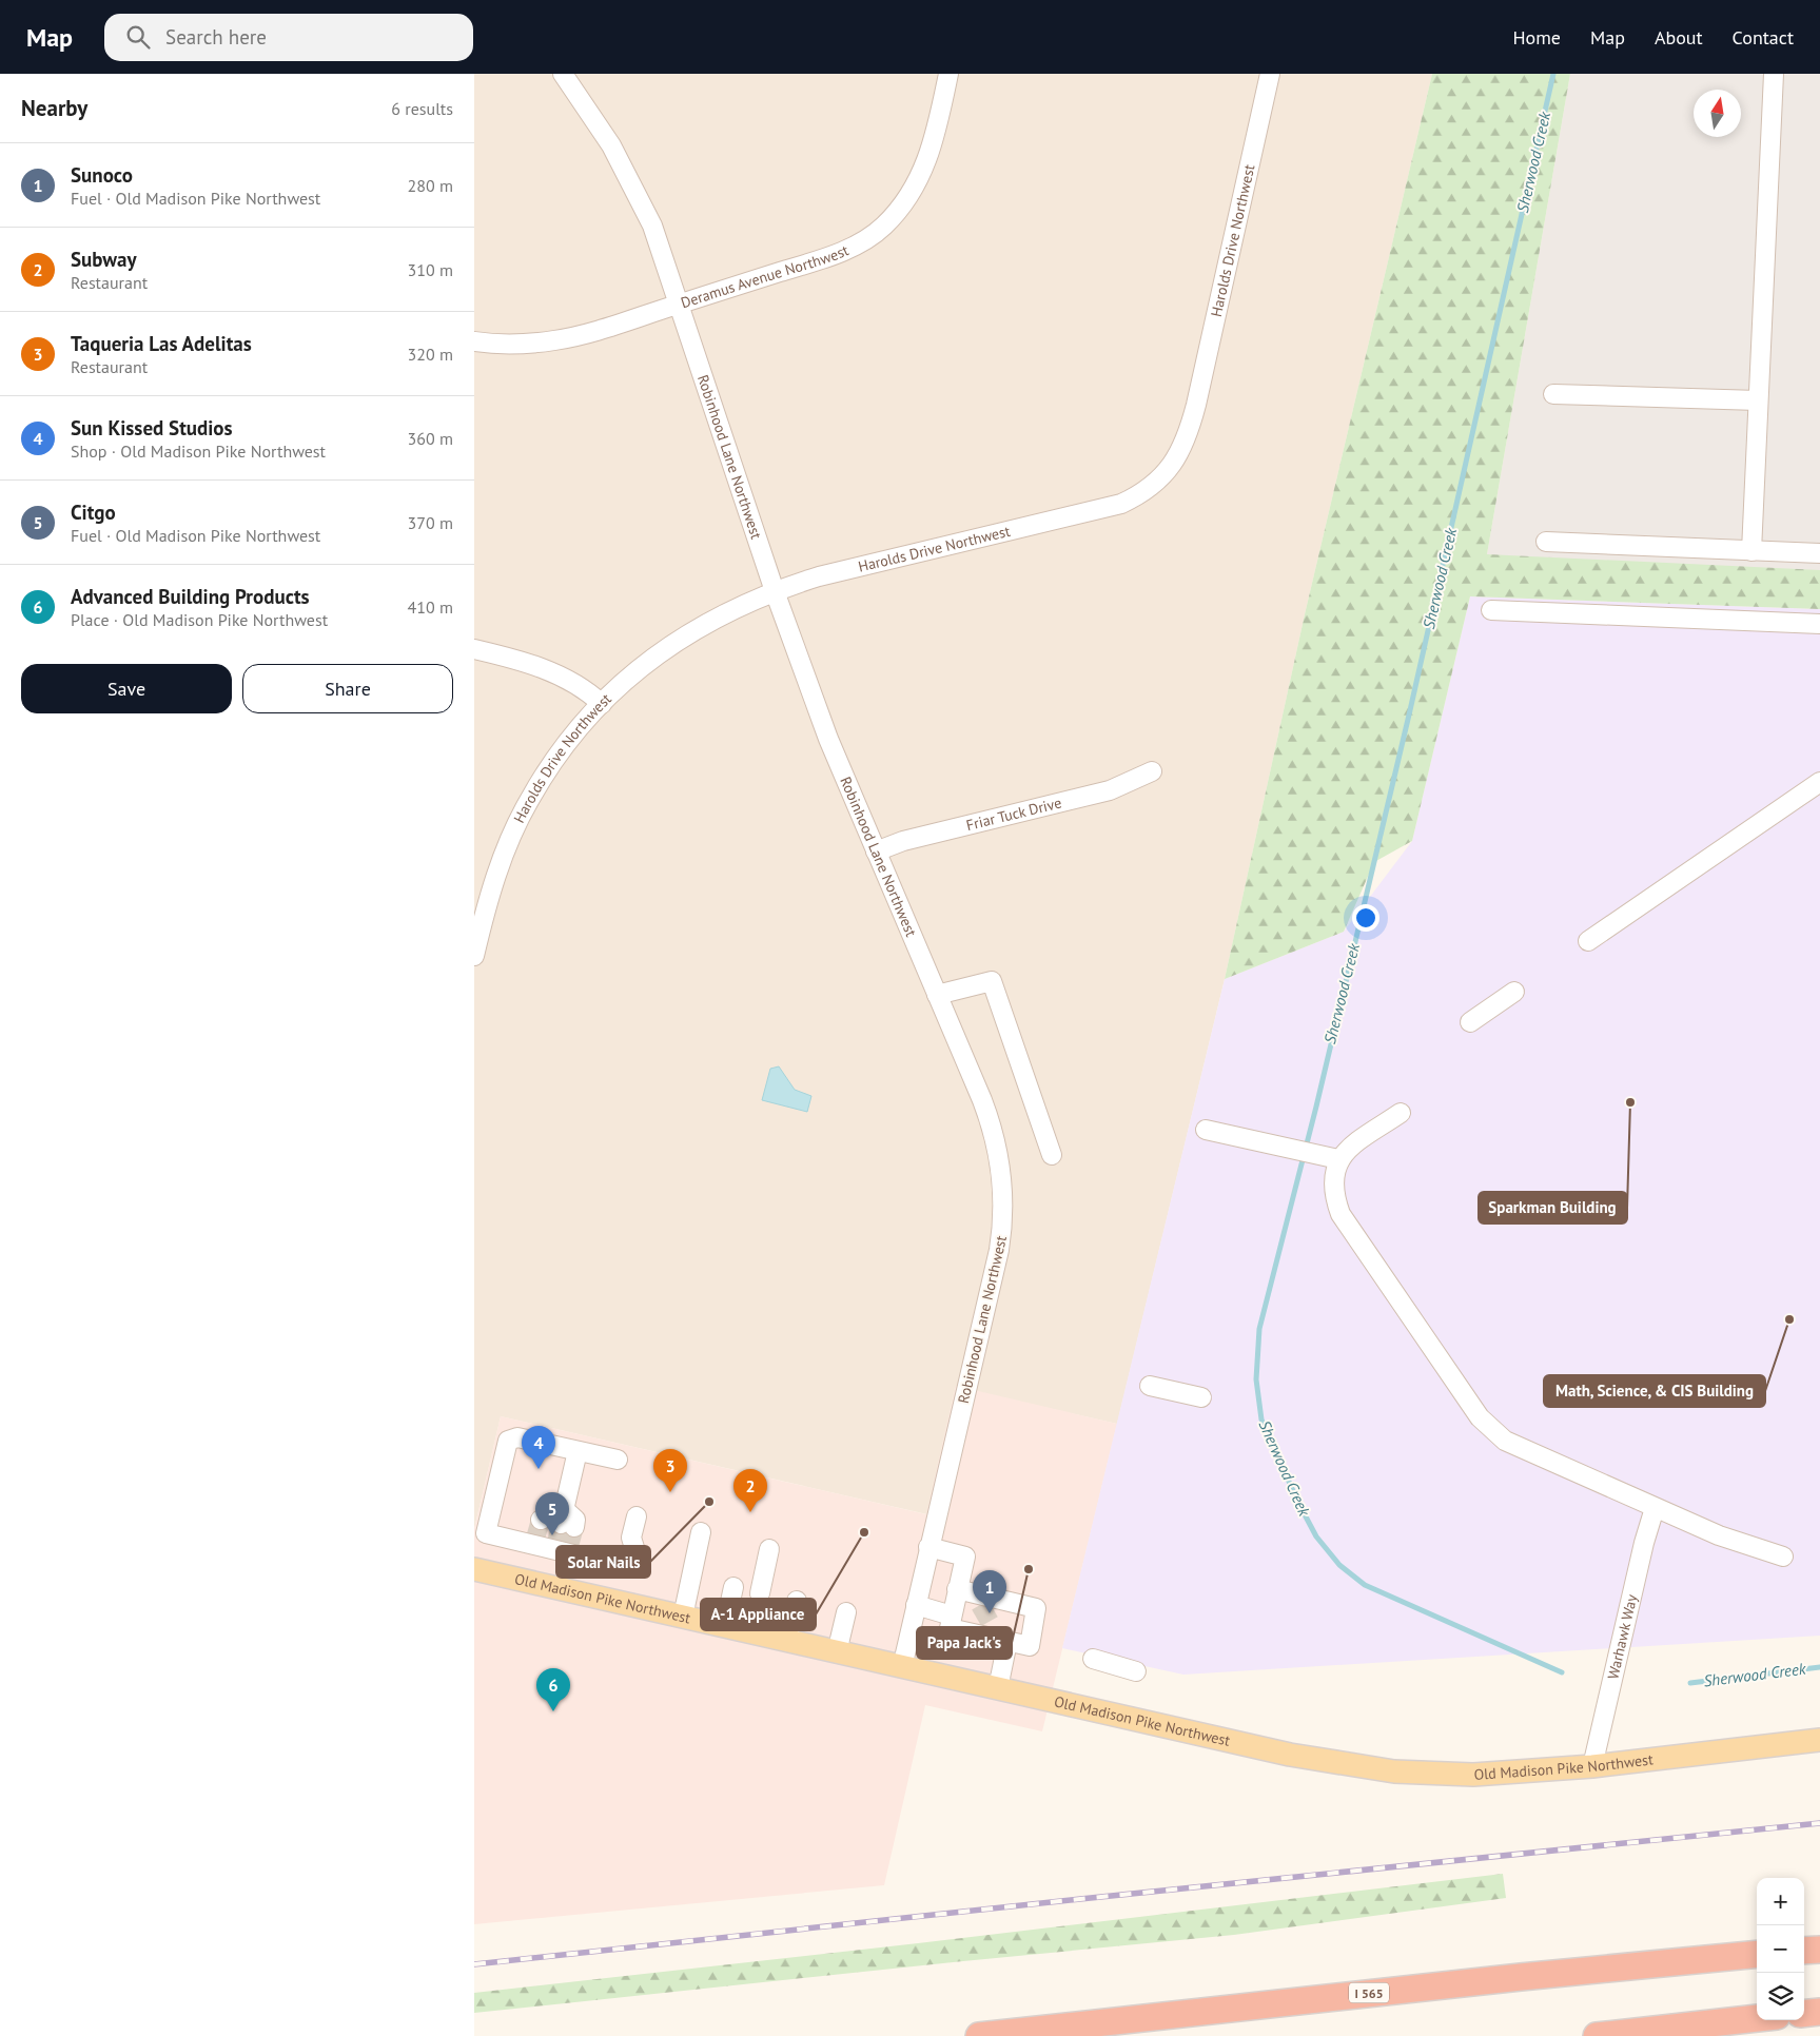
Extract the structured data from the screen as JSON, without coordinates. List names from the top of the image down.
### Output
{
  "streets": {
    "highway": ["I 565"],
    "main road": ["Old Madison Pike Northwest"],
    "street": [
      "Harolds Drive Northwest",
      "Deramus Avenue Northwest",
      "Robinhood Lane Northwest",
      "Friar Tuck Drive",
      "Warhawk Way"
    ]
  },
  "crossings": [
    ["Harolds Drive Northwest", "Robinhood Lane Northwest"],
    ["Deramus Avenue Northwest", "Robinhood Lane Northwest"],
    ["Robinhood Lane Northwest", "Friar Tuck Drive"],
    ["Robinhood Lane Northwest", "Old Madison Pike Northwest"],
    ["Old Madison Pike Northwest", "Warhawk Way"]
  ],
  "water": ["Sherwood Creek"],
  "places": [
    "Sparkman Building",
    "Math, Science, & CIS Building",
    "Solar Nails",
    "A-1 Appliance",
    "Papa Jack's"
  ],
  "north": "top",
  "page": {
    "header": "Map",
    "search": "Search here",
    "nav": [
      "Home",
      "Map",
      "About",
      "Contact"
    ],
    "heading": ["Nearby", "6 results"],
    "list": [
      {
        "mark": "1",
        "name": "Sunoco",
        "note": "Fuel · Old Madison Pike Northwest",
        "value": "280 m"
      },
      {
        "mark": "2",
        "name": "Subway",
        "note": "Restaurant",
        "value": "310 m"
      },
      {
        "mark": "3",
        "name": "Taqueria Las Adelitas",
        "note": "Restaurant",
        "value": "320 m"
      },
      {
        "mark": "4",
        "name": "Sun Kissed Studios",
        "note": "Shop · Old Madison Pike Northwest",
        "value": "360 m"
      },
      {
        "mark": "5",
        "name": "Citgo",
        "note": "Fuel · Old Madison Pike Northwest",
        "value": "370 m"
      },
      {
        "mark": "6",
        "name": "Advanced Building Products",
        "note": "Place · Old Madison Pike Northwest",
        "value": "410 m"
      }
    ],
    "buttons": ["Save", "Share"],
    "pins": [
      "4",
      "3",
      "2",
      "5",
      "1",
      "6"
    ],
    "map_buttons": ["+", "−"]
  }
}
